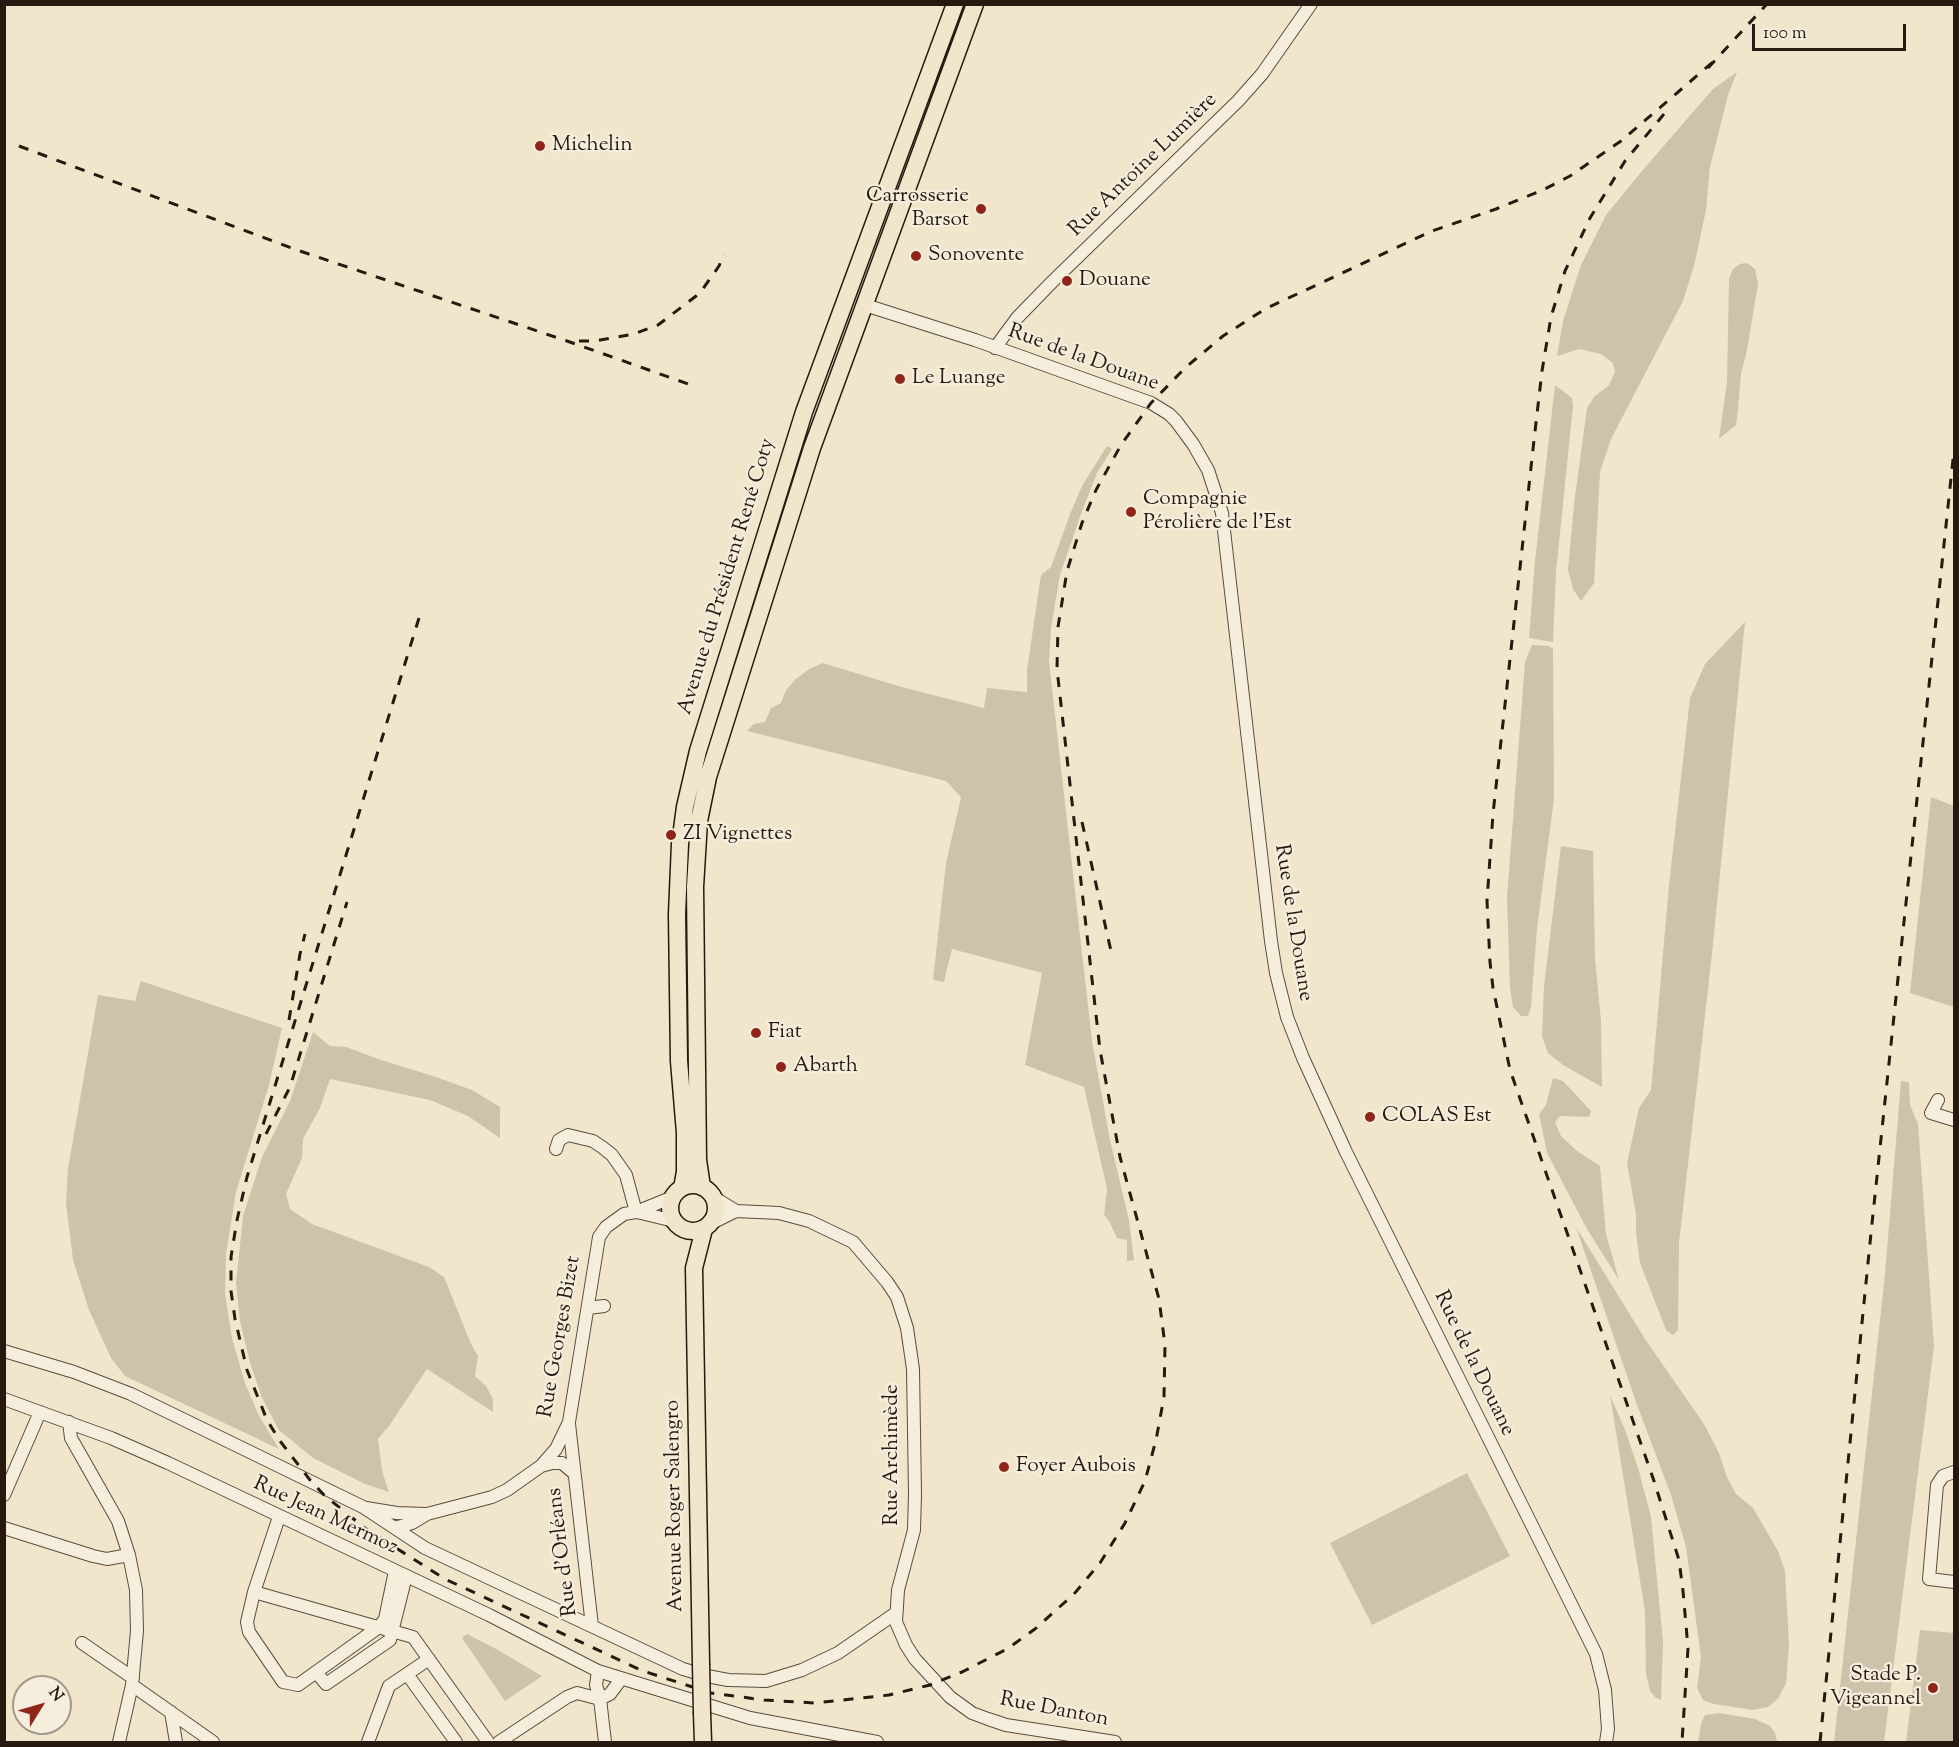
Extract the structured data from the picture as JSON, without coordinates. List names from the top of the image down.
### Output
{
  "streets": {
    "main road": ["Avenue du Président René Coty", "Avenue Roger Salengro"],
    "street": [
      "Rue Antoine Lumière",
      "Rue de la Douane",
      "Rue Georges Bizet",
      "Rue Archimède",
      "Rue Jean Mermoz",
      "Rue d'Orléans",
      "Rue Danton"
    ]
  },
  "crossings": [
    ["Rue Antoine Lumière", "Rue de la Douane"],
    ["Rue de la Douane", "Avenue du Président René Coty"],
    ["Avenue du Président René Coty", "Rue Georges Bizet"],
    ["Avenue du Président René Coty", "Rue Archimède"],
    ["Avenue du Président René Coty", "Avenue Roger Salengro"],
    ["Rue Georges Bizet", "Rue Archimède"],
    ["Rue Georges Bizet", "Avenue Roger Salengro"],
    ["Rue Georges Bizet", "Rue d'Orléans"],
    ["Rue Archimède", "Avenue Roger Salengro"],
    ["Rue Archimède", "Rue Danton"]
  ],
  "places": [
    "Michelin",
    "Carrosserie Barsot",
    "Sonovente",
    "Douane",
    "Le Luange",
    "Compagnie Pérolière de l'Est",
    "ZI Vignettes",
    "Fiat",
    "Abarth",
    "COLAS Est",
    "Foyer Aubois",
    "Stade P. Vigeannel"
  ],
  "scale_bar": "100 m",
  "north": "top right"
}
